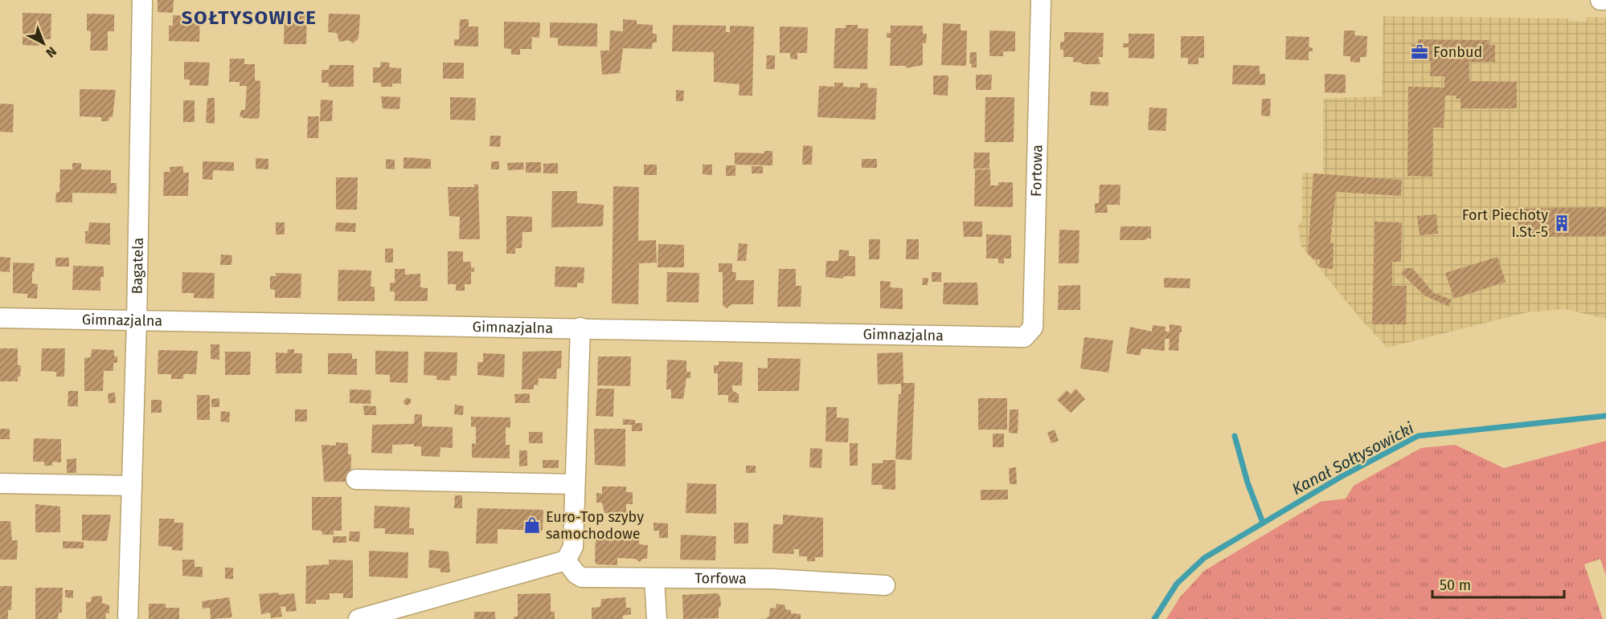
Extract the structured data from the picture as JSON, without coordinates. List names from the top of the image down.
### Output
{
  "streets": {
    "street": [
      "Fortowa",
      "Bagatela",
      "Gimnazjalna",
      "Torfowa"
    ]
  },
  "crossings": [
    ["Fortowa", "Gimnazjalna"],
    ["Bagatela", "Gimnazjalna"]
  ],
  "districts": ["SOŁTYSOWICE"],
  "water": ["Kanał Sołtysowicki"],
  "places": {
    "office": ["Fonbud"],
    "building": ["Fort Piechoty I.St.-5"],
    "shop": ["Euro-Top szyby samochodowe"]
  },
  "scale_bar": "50 m",
  "north": "bottom right"
}
